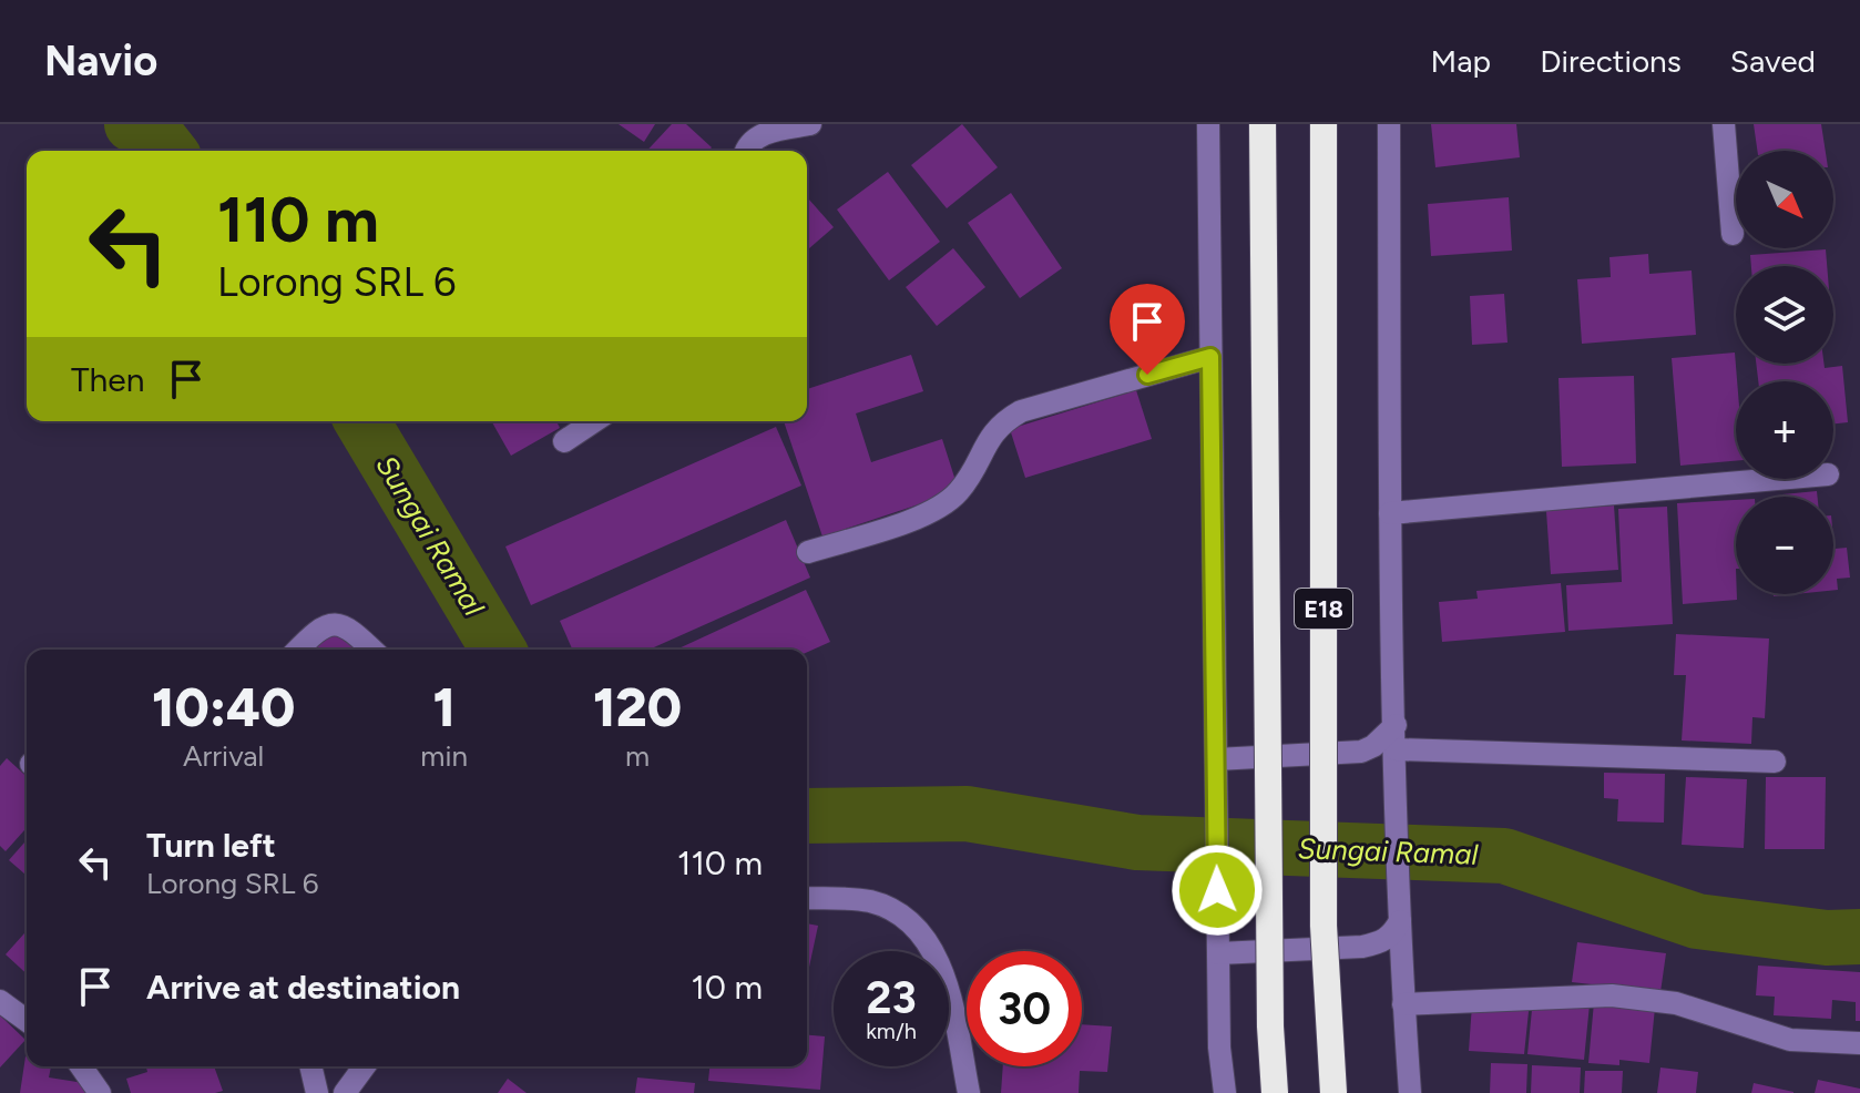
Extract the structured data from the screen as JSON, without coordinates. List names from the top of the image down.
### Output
{
  "streets": {
    "highway": ["E18"]
  },
  "water": ["Sungai Ramal"],
  "north": "bottom right",
  "page": {
    "header": "Navio",
    "nav": ["Map", "Directions", "Saved"],
    "map_buttons": ["+", "−"],
    "turn": ["110 m", "Lorong SRL 6"],
    "then": "Then",
    "eta": [
      "10:40",
      "Arrival",
      "1",
      "min",
      "120",
      "m"
    ],
    "list": [
      {
        "name": "Turn left",
        "note": "Lorong SRL 6",
        "value": "110 m"
      },
      {
        "name": "Arrive at destination",
        "value": "10 m"
      }
    ],
    "speed": "23 km/h",
    "limit": "30"
  }
}
